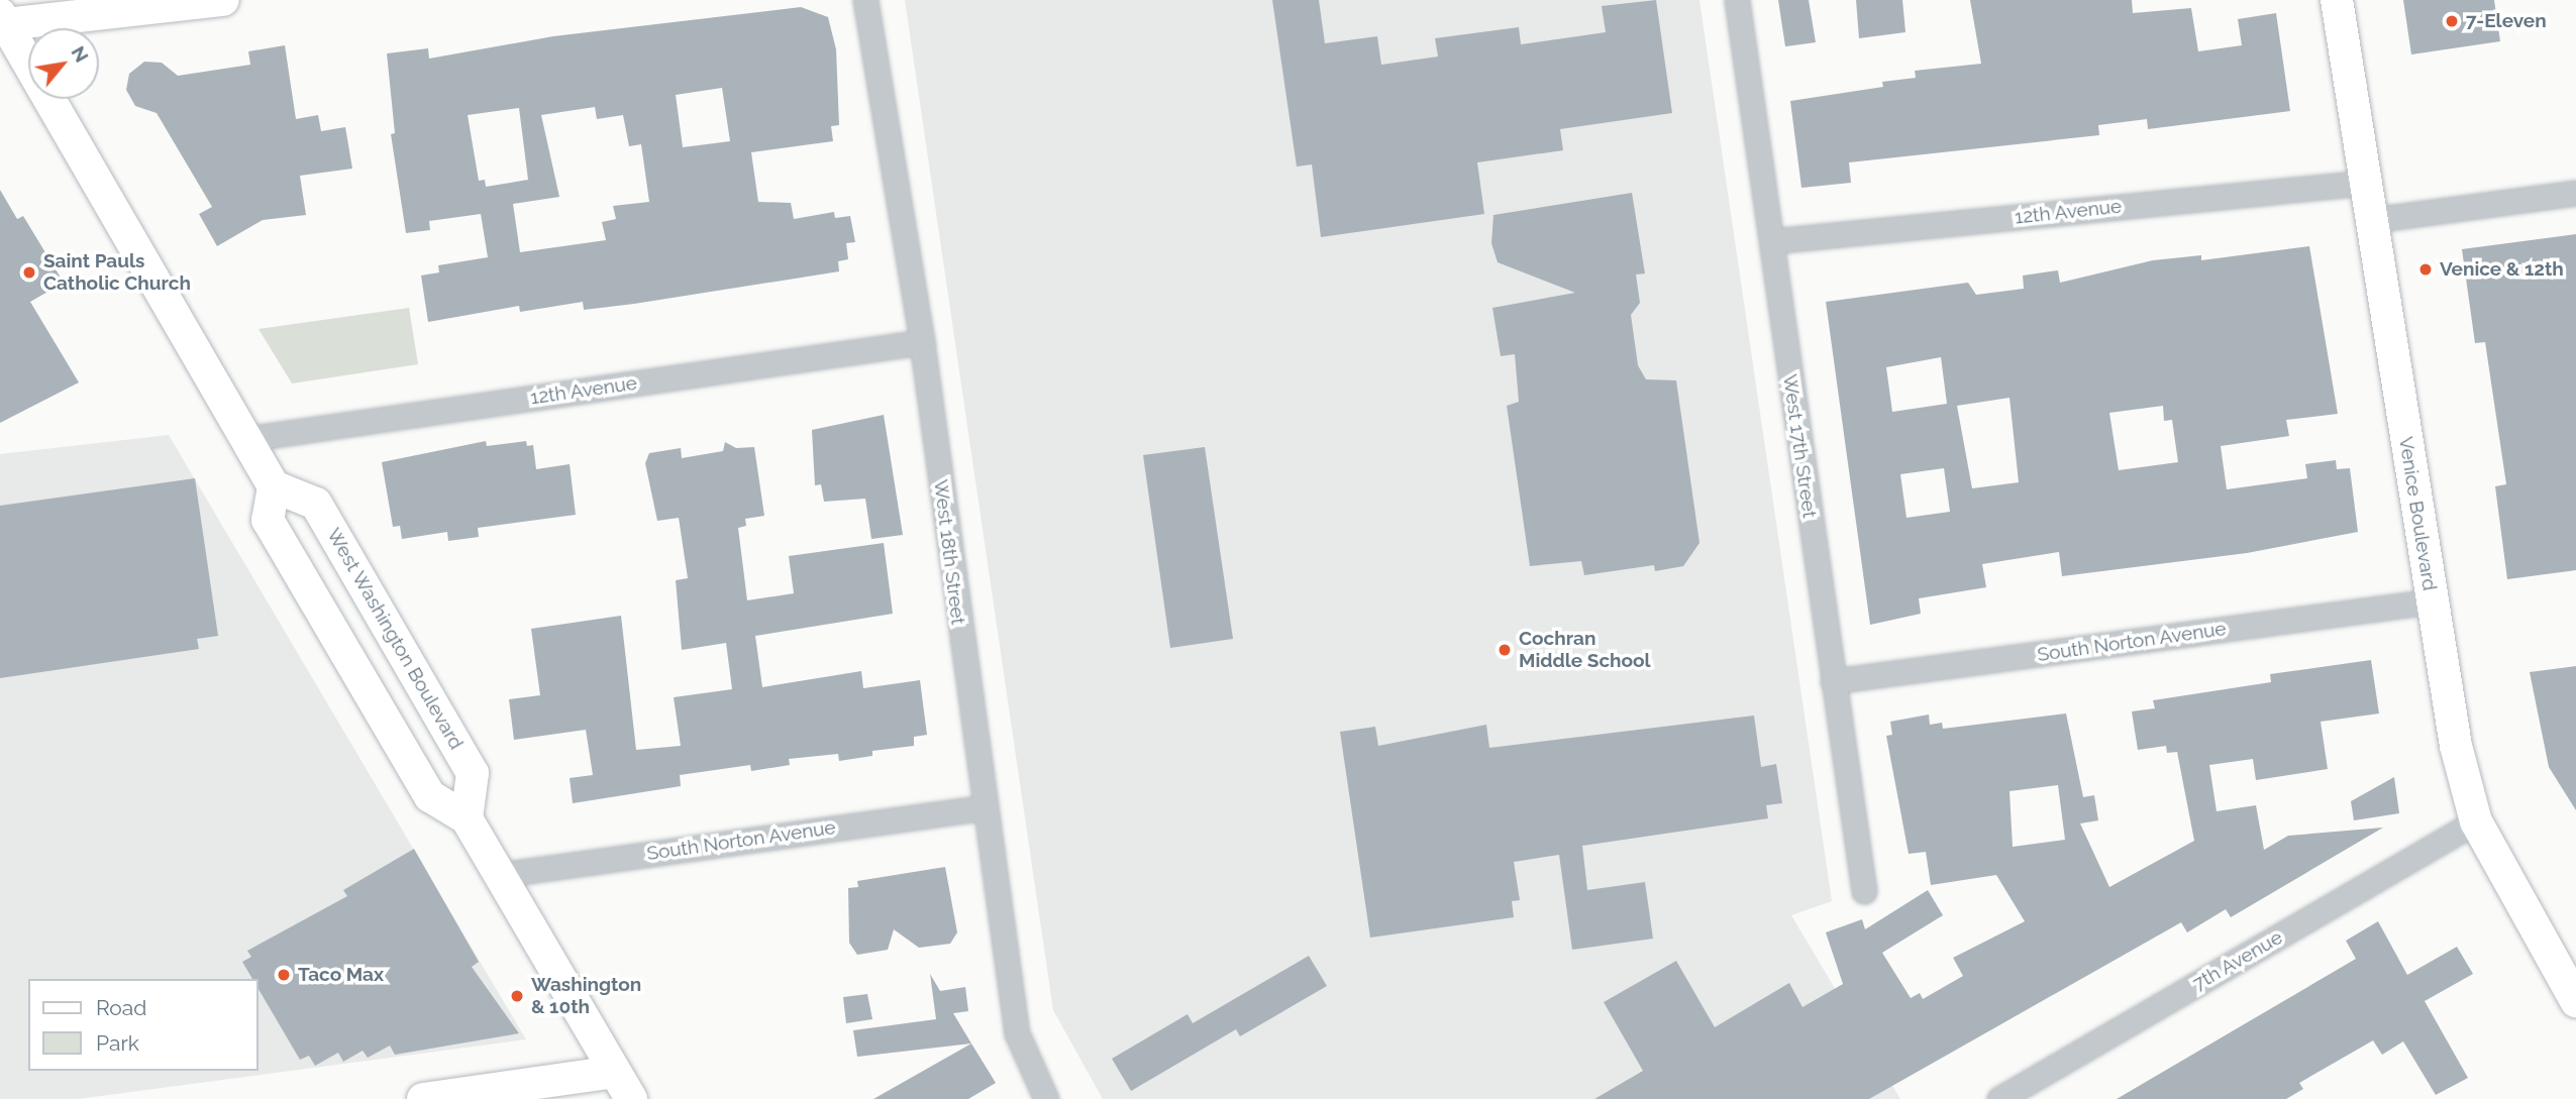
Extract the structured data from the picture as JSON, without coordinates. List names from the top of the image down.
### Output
{
  "streets": {
    "main road": ["Venice Boulevard", "West Washington Boulevard"],
    "street": [
      "12th Avenue",
      "West 17th Street",
      "West 18th Street",
      "South Norton Avenue",
      "7th Avenue"
    ]
  },
  "crossings": [
    ["12th Avenue", "West 17th Street"],
    ["12th Avenue", "Venice Boulevard"],
    ["12th Avenue", "West 18th Street"],
    ["West 17th Street", "South Norton Avenue"],
    ["Venice Boulevard", "South Norton Avenue"],
    ["Venice Boulevard", "7th Avenue"],
    ["West 18th Street", "South Norton Avenue"]
  ],
  "places": [
    "7-Eleven",
    "Venice & 12th",
    "Saint Pauls Catholic Church",
    "Cochran Middle School",
    "Taco Max",
    "Washington & 10th"
  ],
  "legend": ["Road", "Park"],
  "north": "top right"
}
